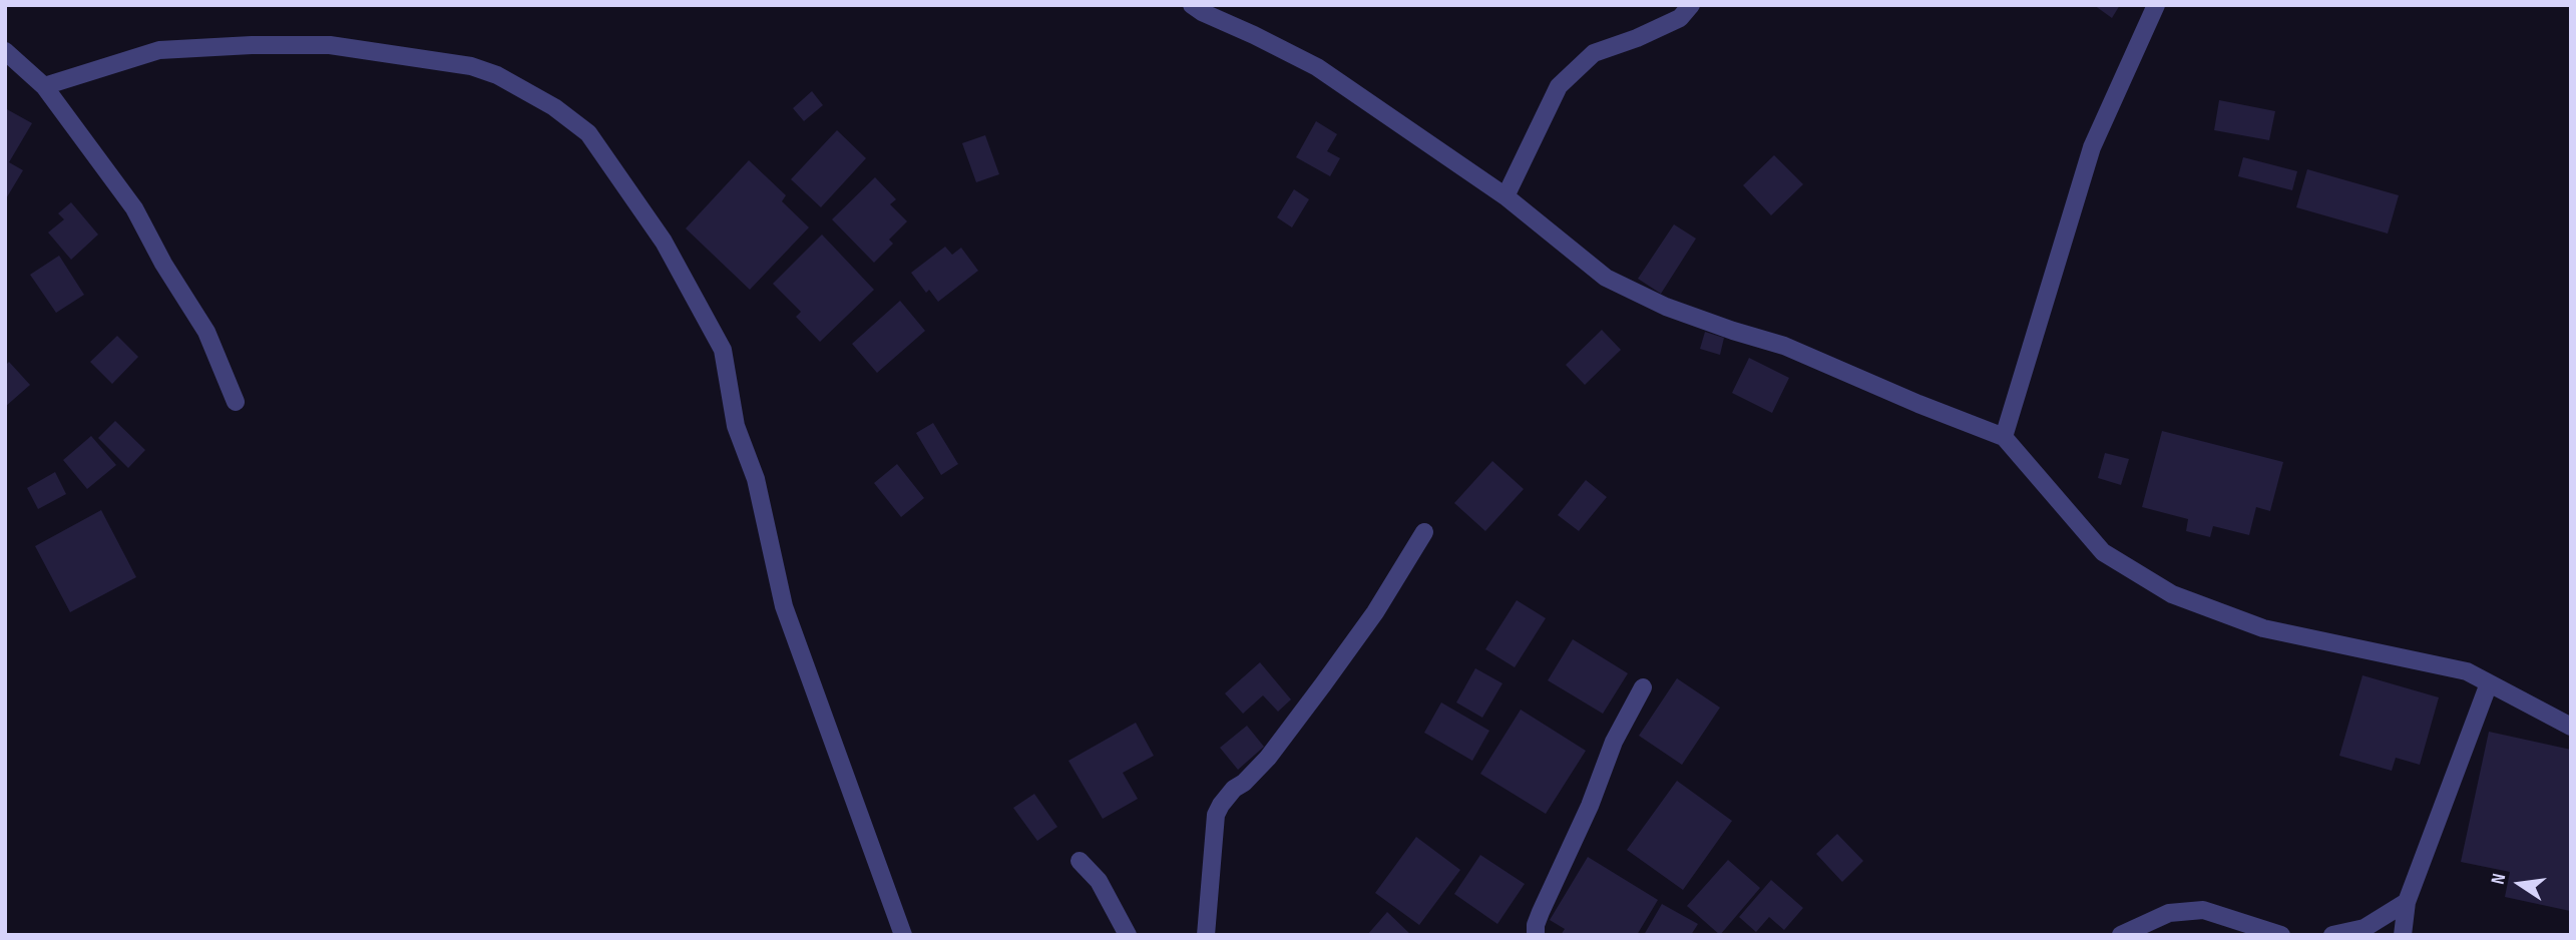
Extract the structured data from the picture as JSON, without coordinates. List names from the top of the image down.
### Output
{
  "north": "left"
}
